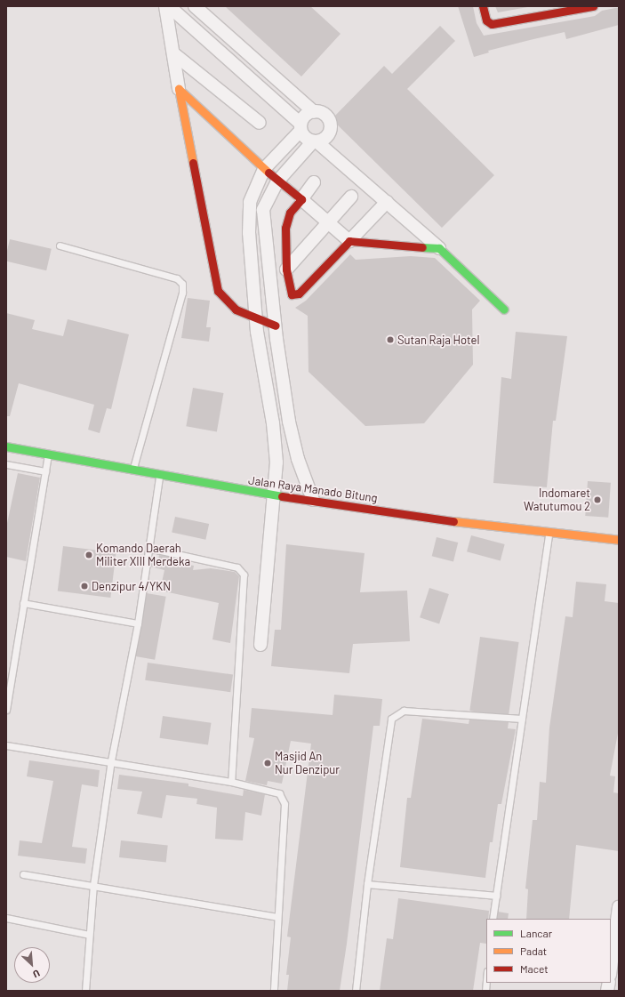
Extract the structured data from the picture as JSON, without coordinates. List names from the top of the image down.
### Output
{
  "streets": {
    "main road": ["Jalan Raya Manado Bitung"]
  },
  "places": [
    "Sutan Raja Hotel",
    "Indomaret Watutumou 2",
    "Komando Daerah Militer XIII Merdeka",
    "Denzipur 4/YKN",
    "Masjid An Nur Denzipur"
  ],
  "legend": ["Lancar", "Padat", "Macet"],
  "north": "bottom right"
}
